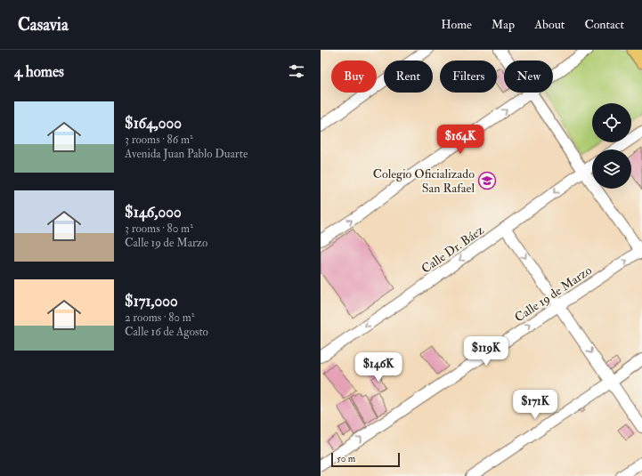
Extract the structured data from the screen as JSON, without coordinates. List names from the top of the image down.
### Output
{
  "streets": {
    "street": ["Calle Dr. Báez", "Calle 19 de Marzo"]
  },
  "places": {
    "school or university": ["Colegio Oficializado San Rafael"]
  },
  "scale_bar": "50 m",
  "page": {
    "header": "Casavia",
    "nav": [
      "Home",
      "Map",
      "About",
      "Contact"
    ],
    "heading": "4 homes",
    "chip": [
      "Buy",
      "Rent",
      "Filters",
      "New"
    ],
    "list": [
      {
        "name": "$164,000",
        "note": "3 rooms · 86 m² · Avenida Juan Pablo Duarte"
      },
      {
        "name": "$146,000",
        "note": "3 rooms · 80 m² · Calle 19 de Marzo"
      },
      {
        "name": "$171,000",
        "note": "2 rooms · 80 m² · Calle 16 de Agosto"
      }
    ],
    "price": [
      "$164K",
      "$119K",
      "$146K",
      "$171K"
    ],
    "scale": "50 m"
  }
}
